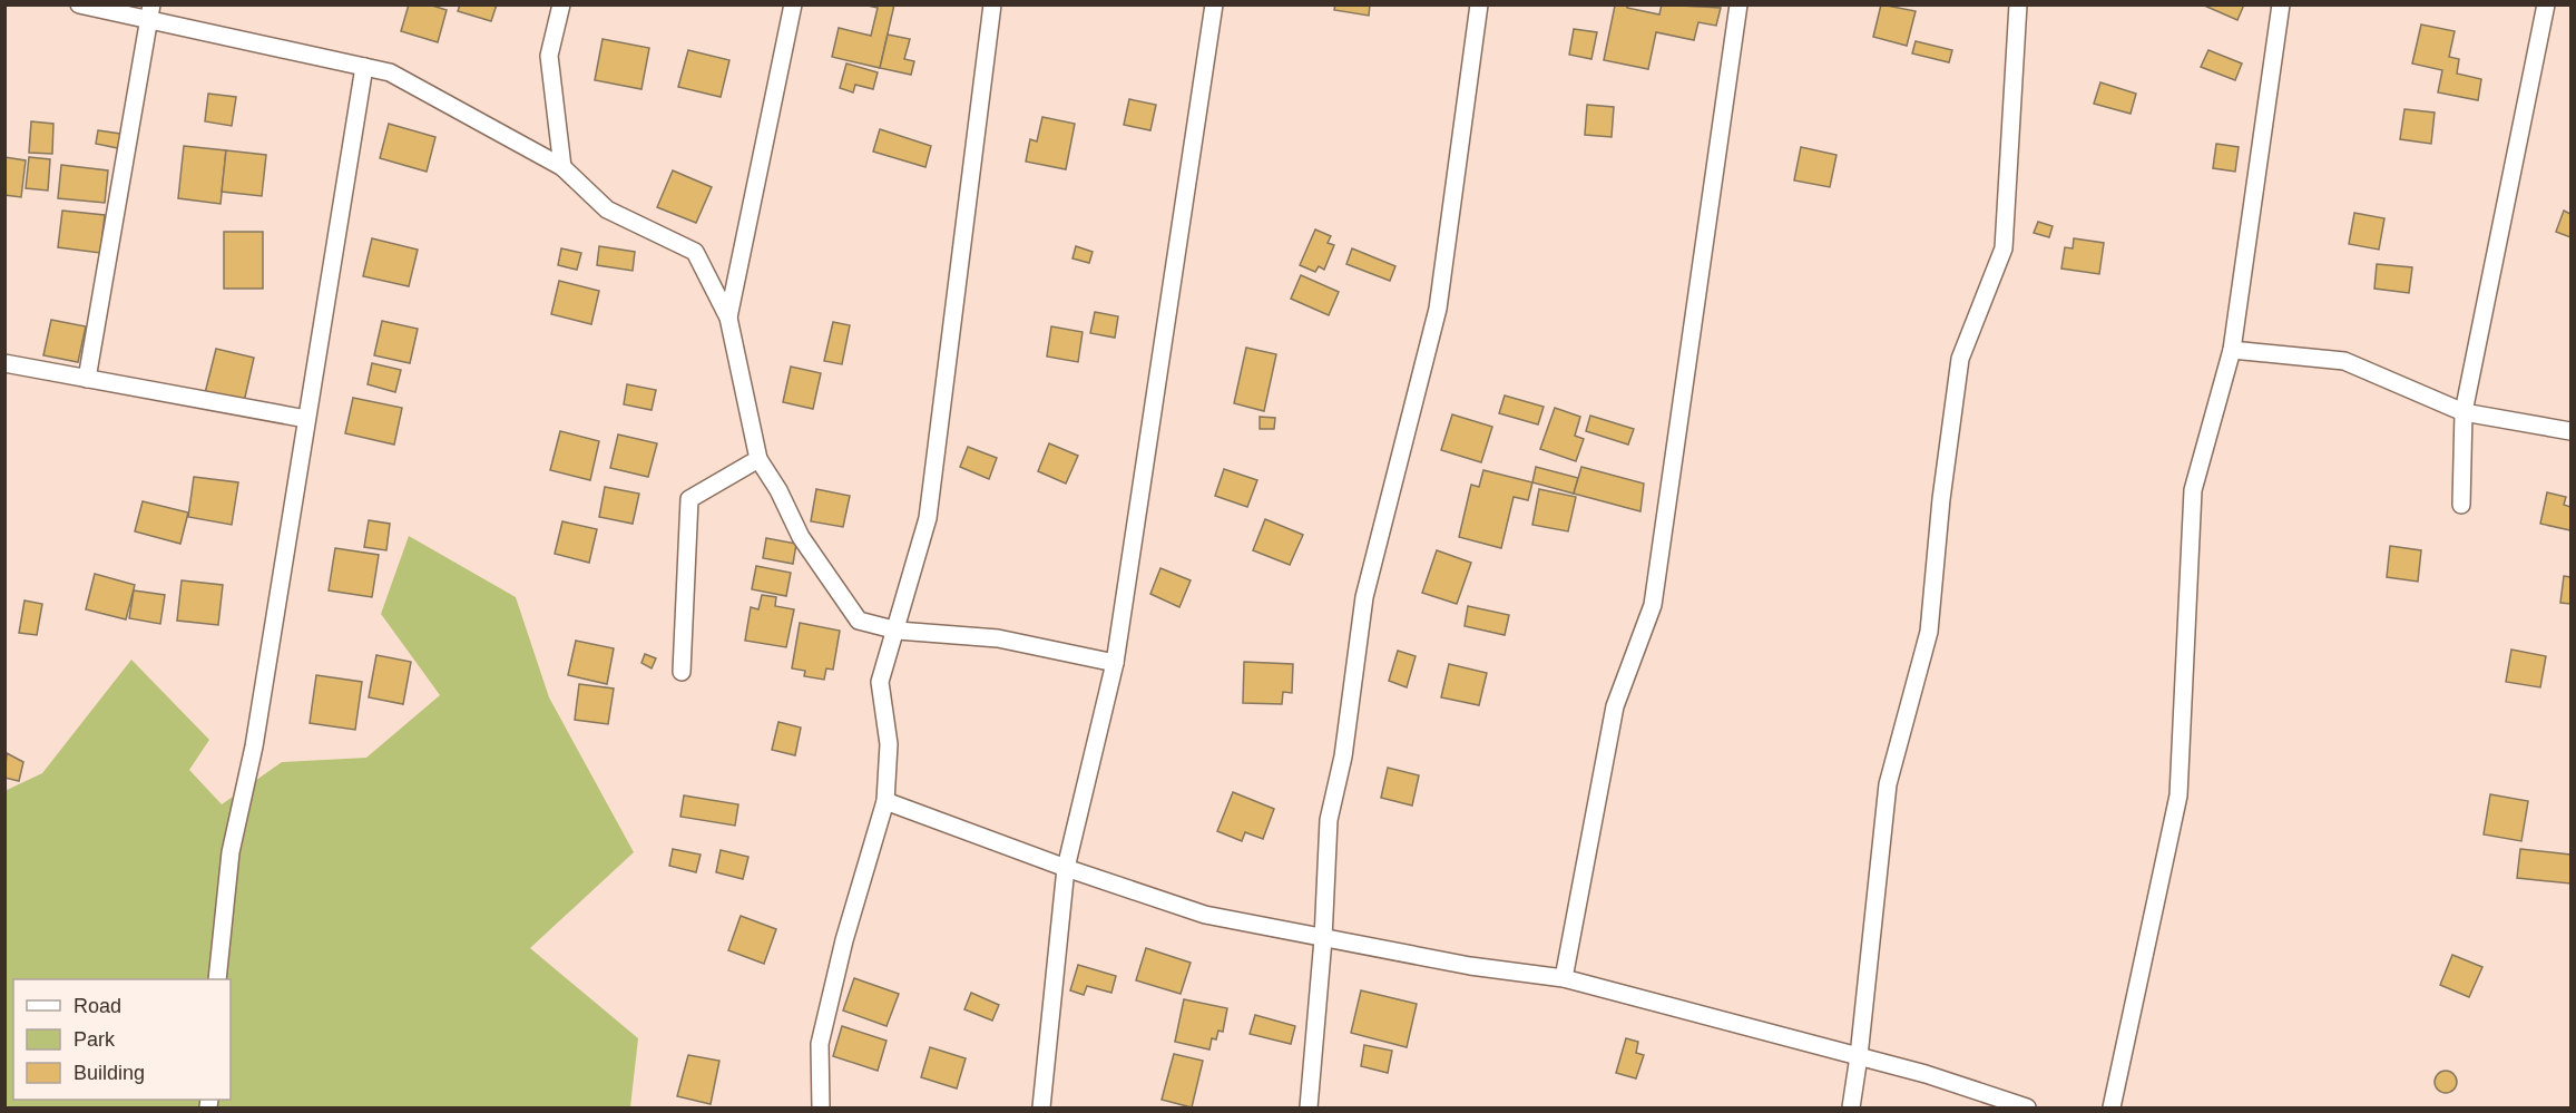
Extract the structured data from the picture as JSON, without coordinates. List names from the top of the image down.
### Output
{
  "legend": ["Road", "Park", "Building"]
}
